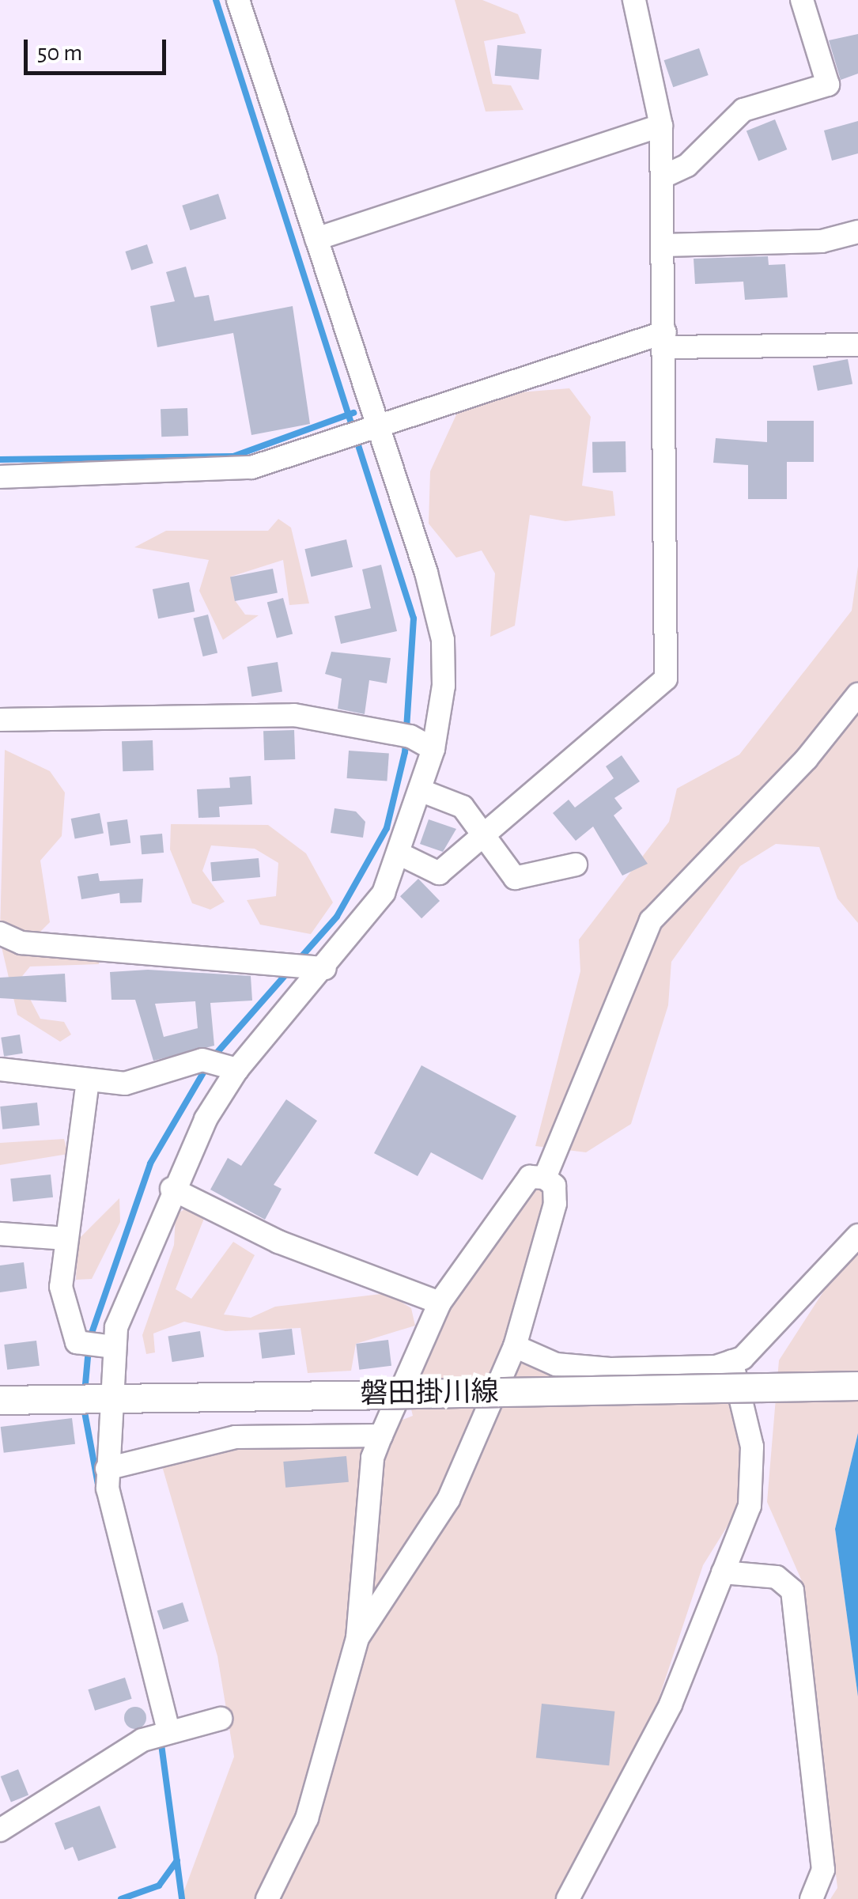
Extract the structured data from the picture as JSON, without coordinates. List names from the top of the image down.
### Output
{
  "streets": {
    "main road": ["磐田掛川線"]
  },
  "scale_bar": "50 m"
}
